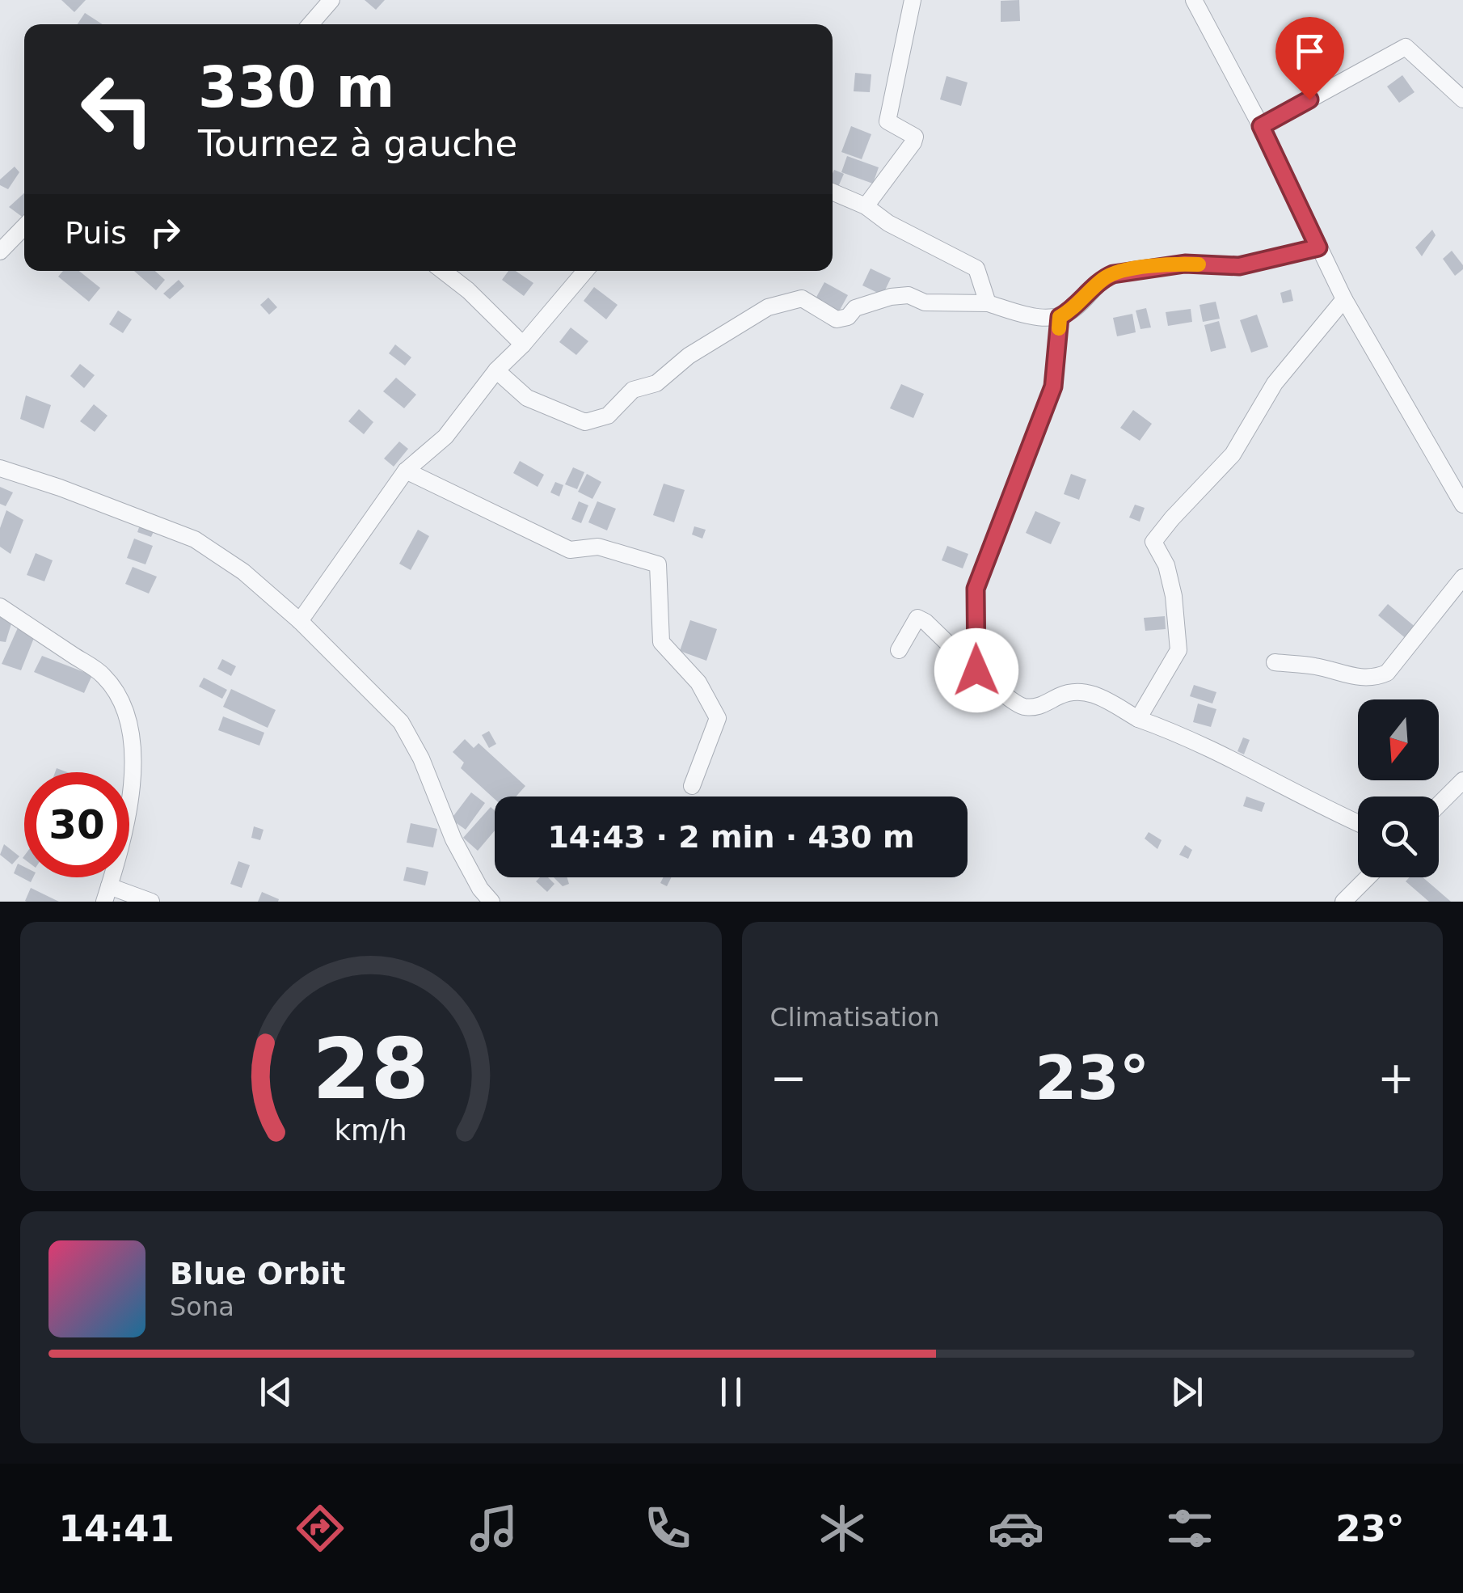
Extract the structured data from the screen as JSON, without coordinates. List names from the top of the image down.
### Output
{
  "north": "bottom",
  "page": {
    "turn": ["330 m", "Tournez à gauche"],
    "then": "Puis",
    "limit": "30",
    "trip": "14:43 · 2 min · 430 m",
    "tile": "Climatisation",
    "heat": ["−", "23°", "+"],
    "song": ["Blue Orbit", "Sona"],
    "tabs": ["14:41", "23°"],
    "gauge": ["28", "km/h"]
  }
}
